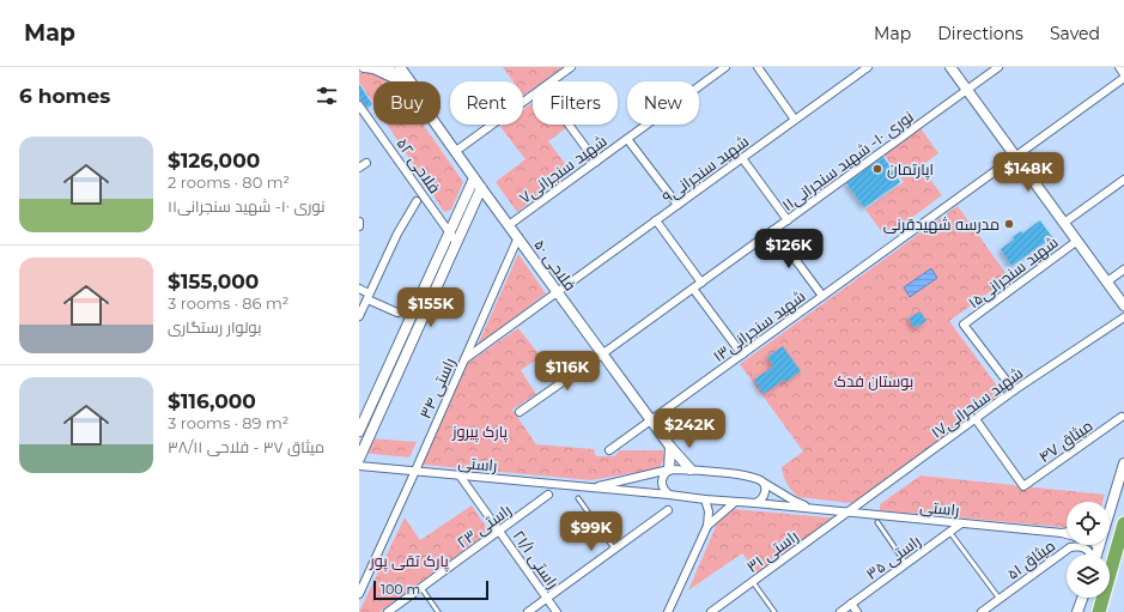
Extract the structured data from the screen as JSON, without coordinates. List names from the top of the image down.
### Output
{
  "streets": {
    "street": [
      "نوری ۱۰- شهید سنجرانی۱۱",
      "فلاحی ۵۲",
      "شهید سنجرانی۷",
      "شهید سنجرانی۹",
      "فلاحی ۵۰",
      "شهید سنجرانی۱۵",
      "شهید سنجرانی۱۳",
      "راستی ۳۴",
      "شهید سنجرانی۱۷",
      "میثاق ۴۷",
      "راستی",
      "راستی ۲۳",
      "راستی ۳۱",
      "راستی ۳۵",
      "راستی ۲۱/۱",
      "میثاق ۵۱"
    ]
  },
  "crossings": [
    ["نوری ۱۰- شهید سنجرانی۱۱", "فلاحی ۵۰"],
    ["شهید سنجرانی۷", "فلاحی ۵۰"],
    ["شهید سنجرانی۹", "فلاحی ۵۰"],
    ["شهید سنجرانی۹", "راستی ۳۴"],
    ["فلاحی ۵۰", "شهید سنجرانی۱۳"],
    ["فلاحی ۵۰", "راستی ۳۴"],
    ["فلاحی ۵۰", "راستی"],
    ["شهید سنجرانی۱۵", "شهید سنجرانی۱۷"],
    ["راستی ۳۴", "راستی"],
    ["شهید سنجرانی۱۷", "میثاق ۴۷"],
    ["شهید سنجرانی۱۷", "راستی"],
    ["شهید سنجرانی۱۷", "راستی ۳۱"],
    ["راستی", "راستی ۳۱"],
    ["راستی", "راستی ۳۵"],
    ["راستی", "راستی ۲۱/۱"],
    ["راستی ۲۳", "راستی ۲۱/۱"]
  ],
  "parks": ["بوستان فدک", "پارک پیروز", "پارک تقی پور"],
  "places": ["اپارتمان", "مدرسه شهیدقرنی"],
  "scale_bar": "100 m",
  "page": {
    "header": "Map",
    "nav": ["Map", "Directions", "Saved"],
    "heading": "6 homes",
    "chip": [
      "Buy",
      "Rent",
      "Filters",
      "New"
    ],
    "list": [
      {
        "name": "$126,000",
        "note": "2 rooms · 80 m² · نوری ۱۰- شهید سنجرانی۱۱"
      },
      {
        "name": "$155,000",
        "note": "3 rooms · 86 m² · بولوار رستگاری"
      },
      {
        "name": "$116,000",
        "note": "3 rooms · 89 m² · میثاق ۳۷ - فلاحی ۳۸/۱۱"
      }
    ],
    "price": [
      "$148K",
      "$126K",
      "$155K",
      "$116K",
      "$242K",
      "$99K"
    ],
    "scale": "100 m"
  }
}
